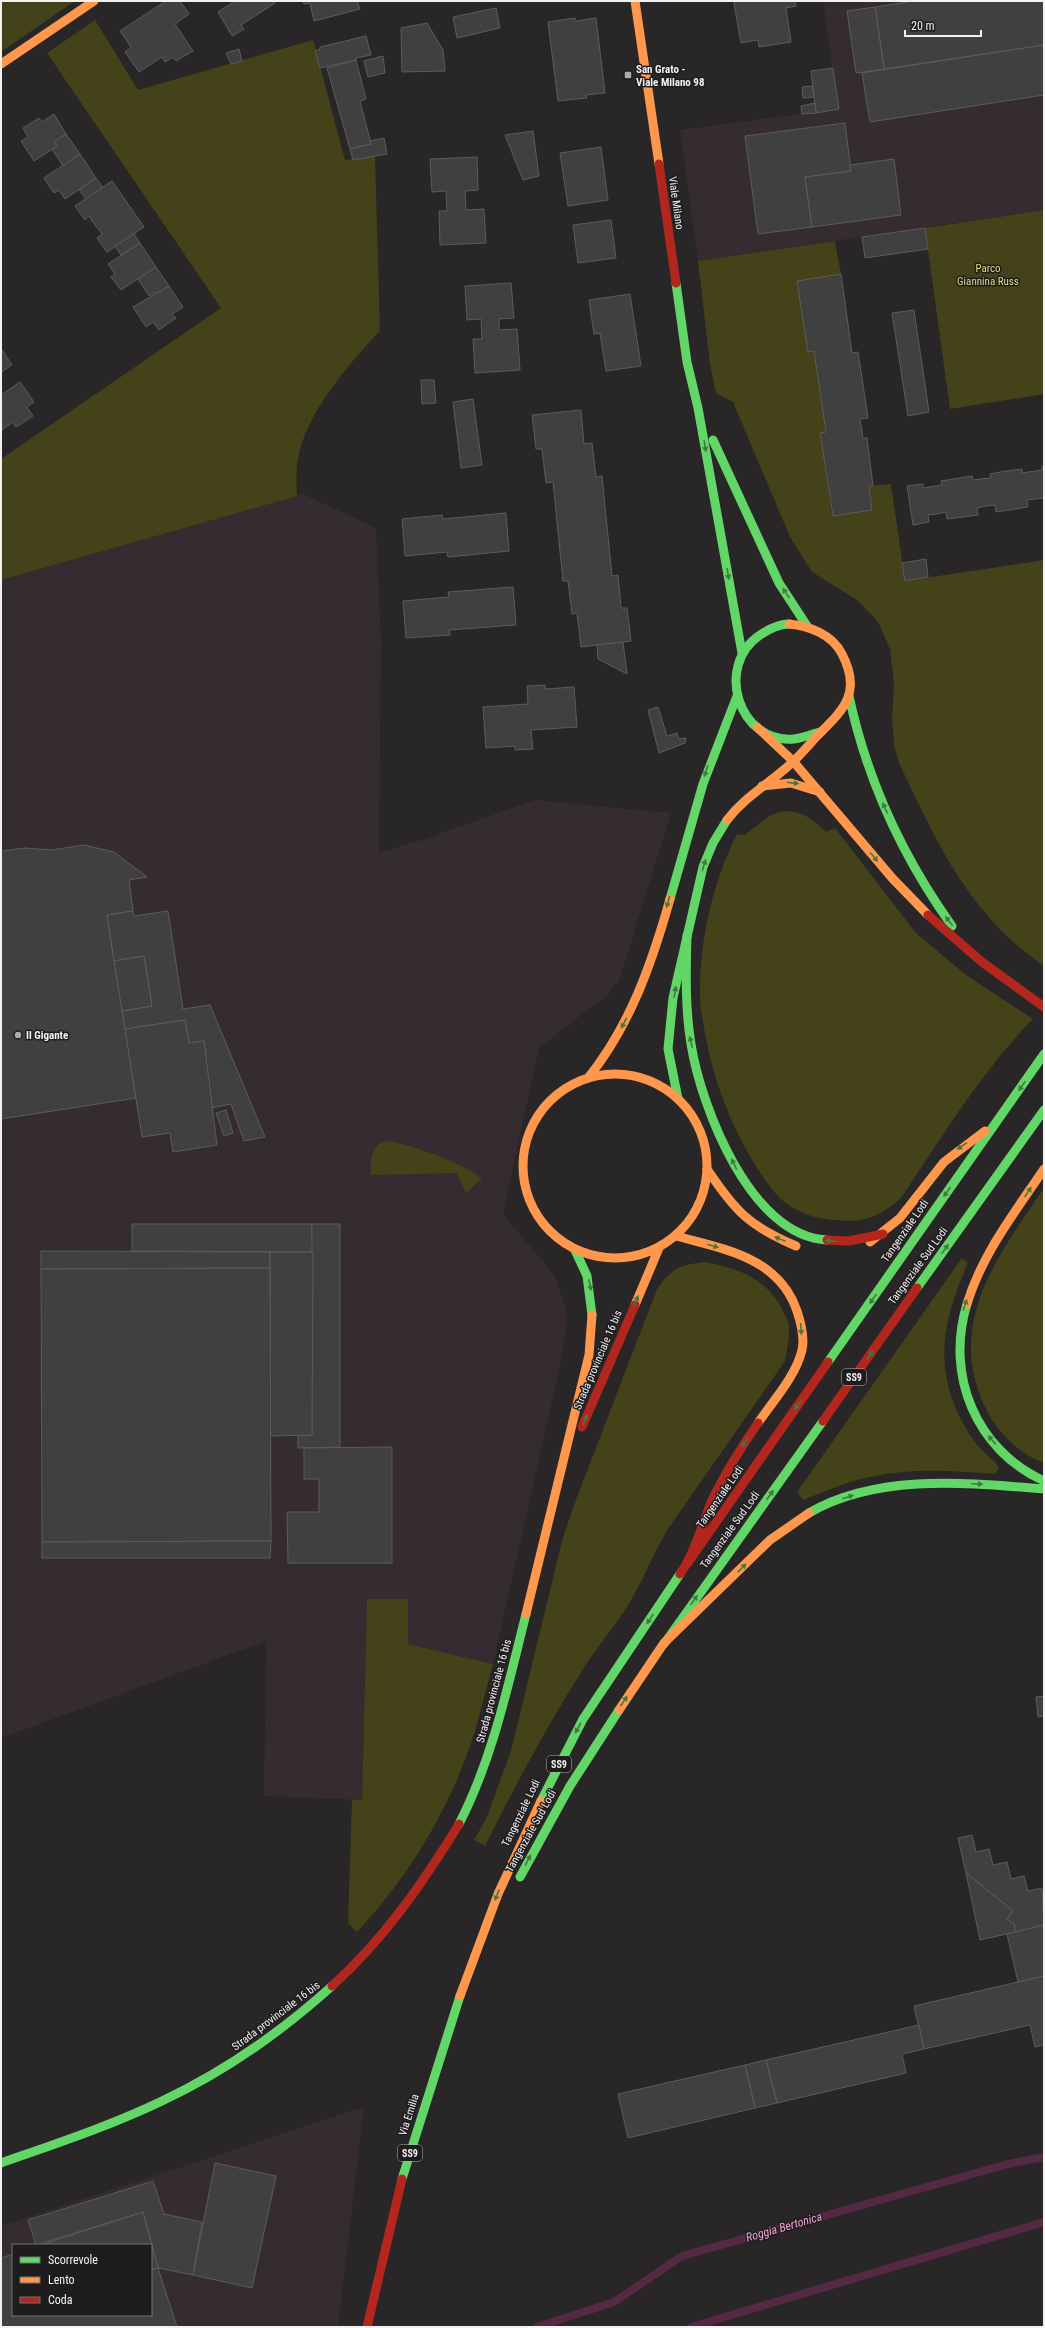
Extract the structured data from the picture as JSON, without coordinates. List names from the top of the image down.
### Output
{
  "streets": {
    "main road": [
      "Viale Milano",
      "Tangenziale Lodi",
      "Tangenziale Sud Lodi",
      "Strada provinciale 16 bis",
      "SS9",
      "Via Emilia"
    ]
  },
  "crossings": [
    ["Tangenziale Lodi", "SS9"],
    ["Tangenziale Lodi", "Via Emilia"],
    ["SS9", "Via Emilia"]
  ],
  "one_way": ["Tangenziale Lodi", "Tangenziale Sud Lodi"],
  "water": ["Roggia Bertonica"],
  "parks": ["Parco Giannina Russ"],
  "places": {
    "transit": ["San Grato - Viale Milano 98"],
    "other": ["Il Gigante"]
  },
  "legend": ["Scorrevole", "Lento", "Coda"],
  "scale_bar": "20 m"
}
